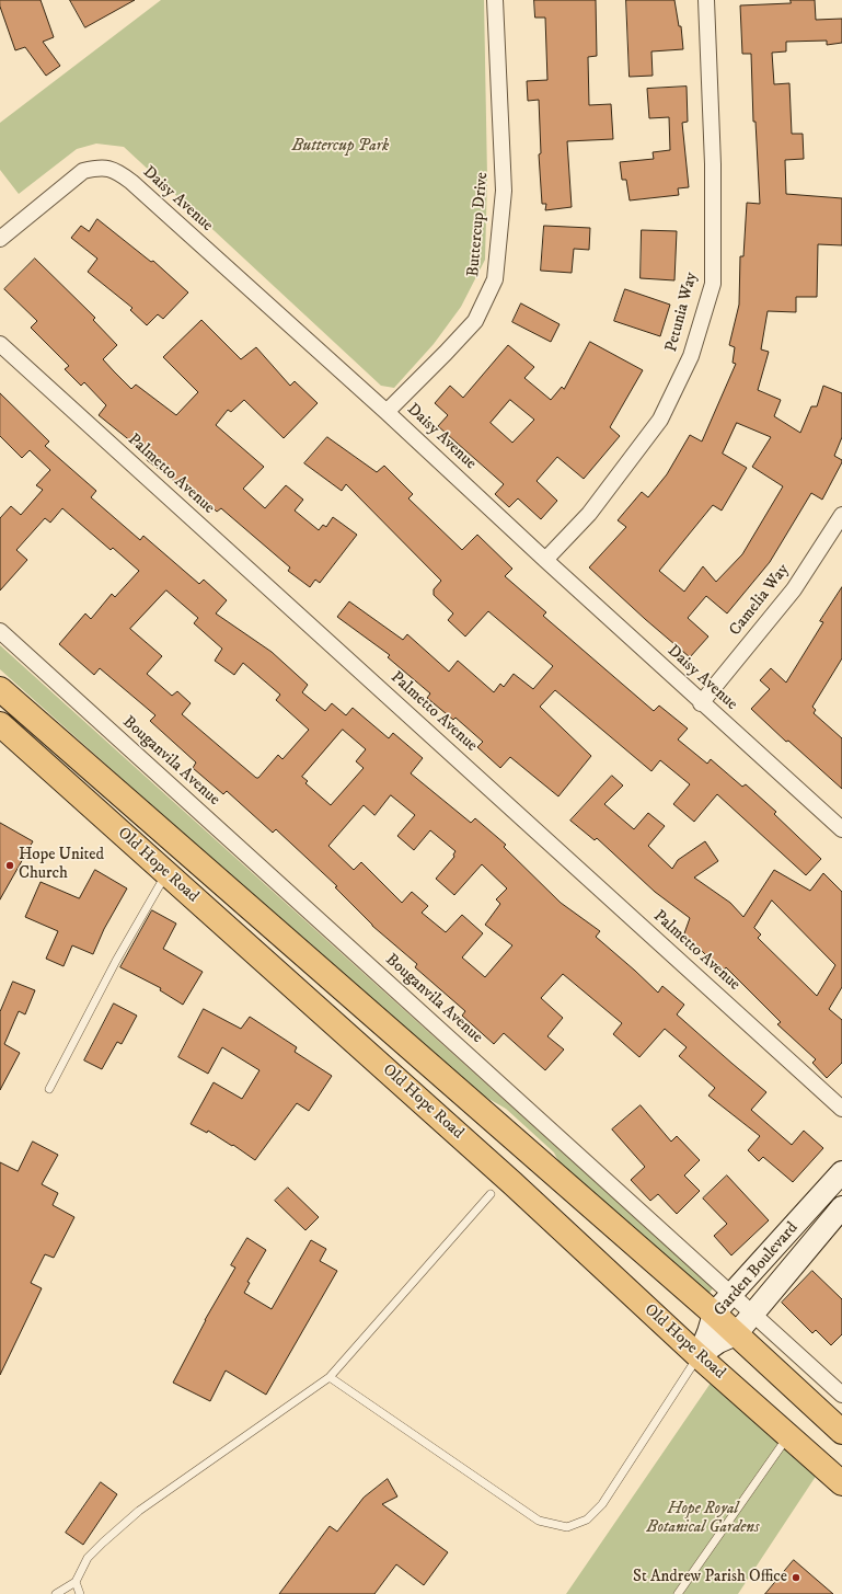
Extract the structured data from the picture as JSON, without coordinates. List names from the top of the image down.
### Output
{
  "streets": {
    "main road": ["Old Hope Road"],
    "street": [
      "Daisy Avenue",
      "Buttercup Drive",
      "Petunia Way",
      "Palmetto Avenue",
      "Camelia Way",
      "Bouganvila Avenue",
      "Garden Boulevard"
    ]
  },
  "crossings": [
    ["Daisy Avenue", "Buttercup Drive"],
    ["Daisy Avenue", "Petunia Way"],
    ["Daisy Avenue", "Camelia Way"],
    ["Bouganvila Avenue", "Garden Boulevard"],
    ["Old Hope Road", "Garden Boulevard"]
  ],
  "parks": ["Buttercup Park", "Hope Royal Botanical Gardens"],
  "places": ["Hope United Church", "St Andrew Parish Office"]
}
